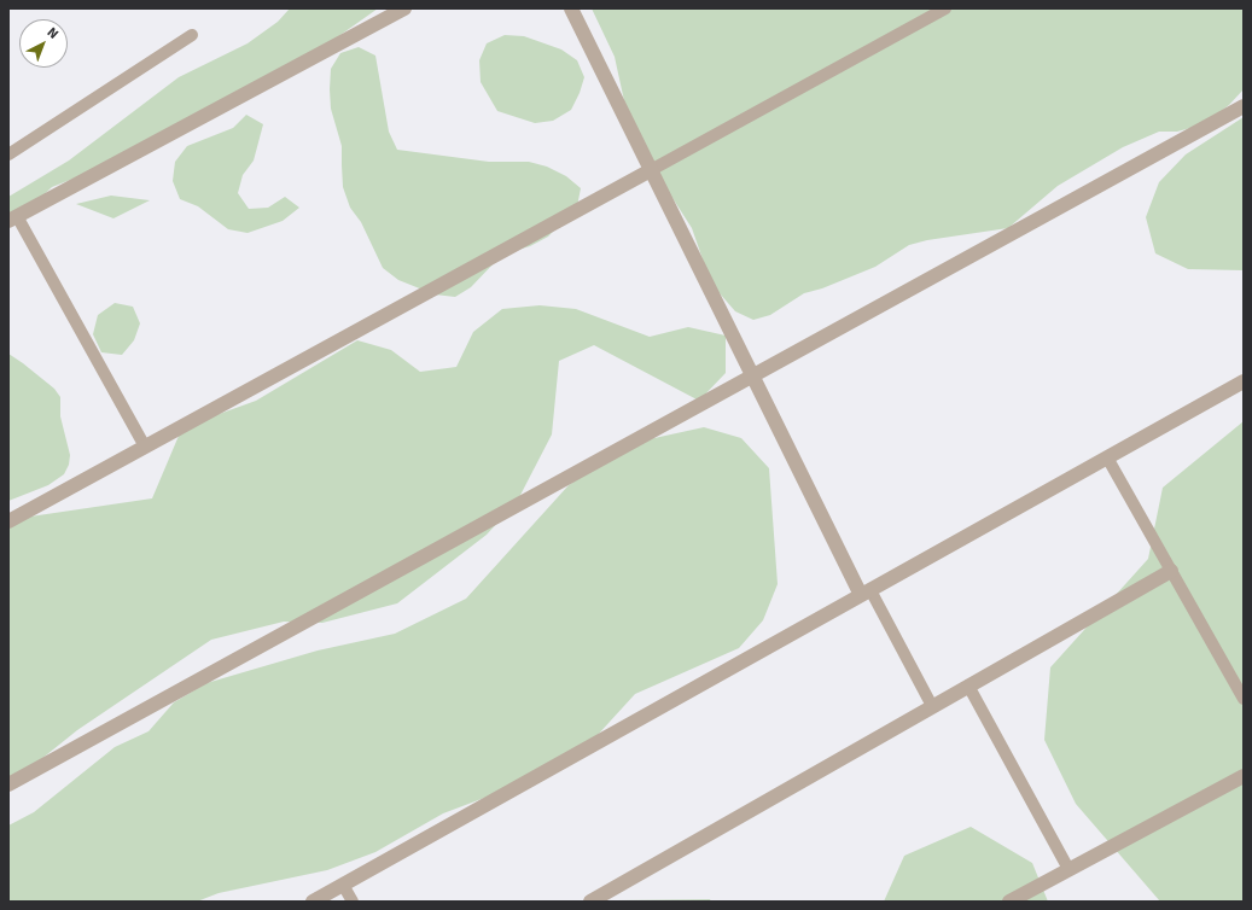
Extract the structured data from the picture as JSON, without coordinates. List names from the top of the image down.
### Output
{
  "north": "top right"
}
